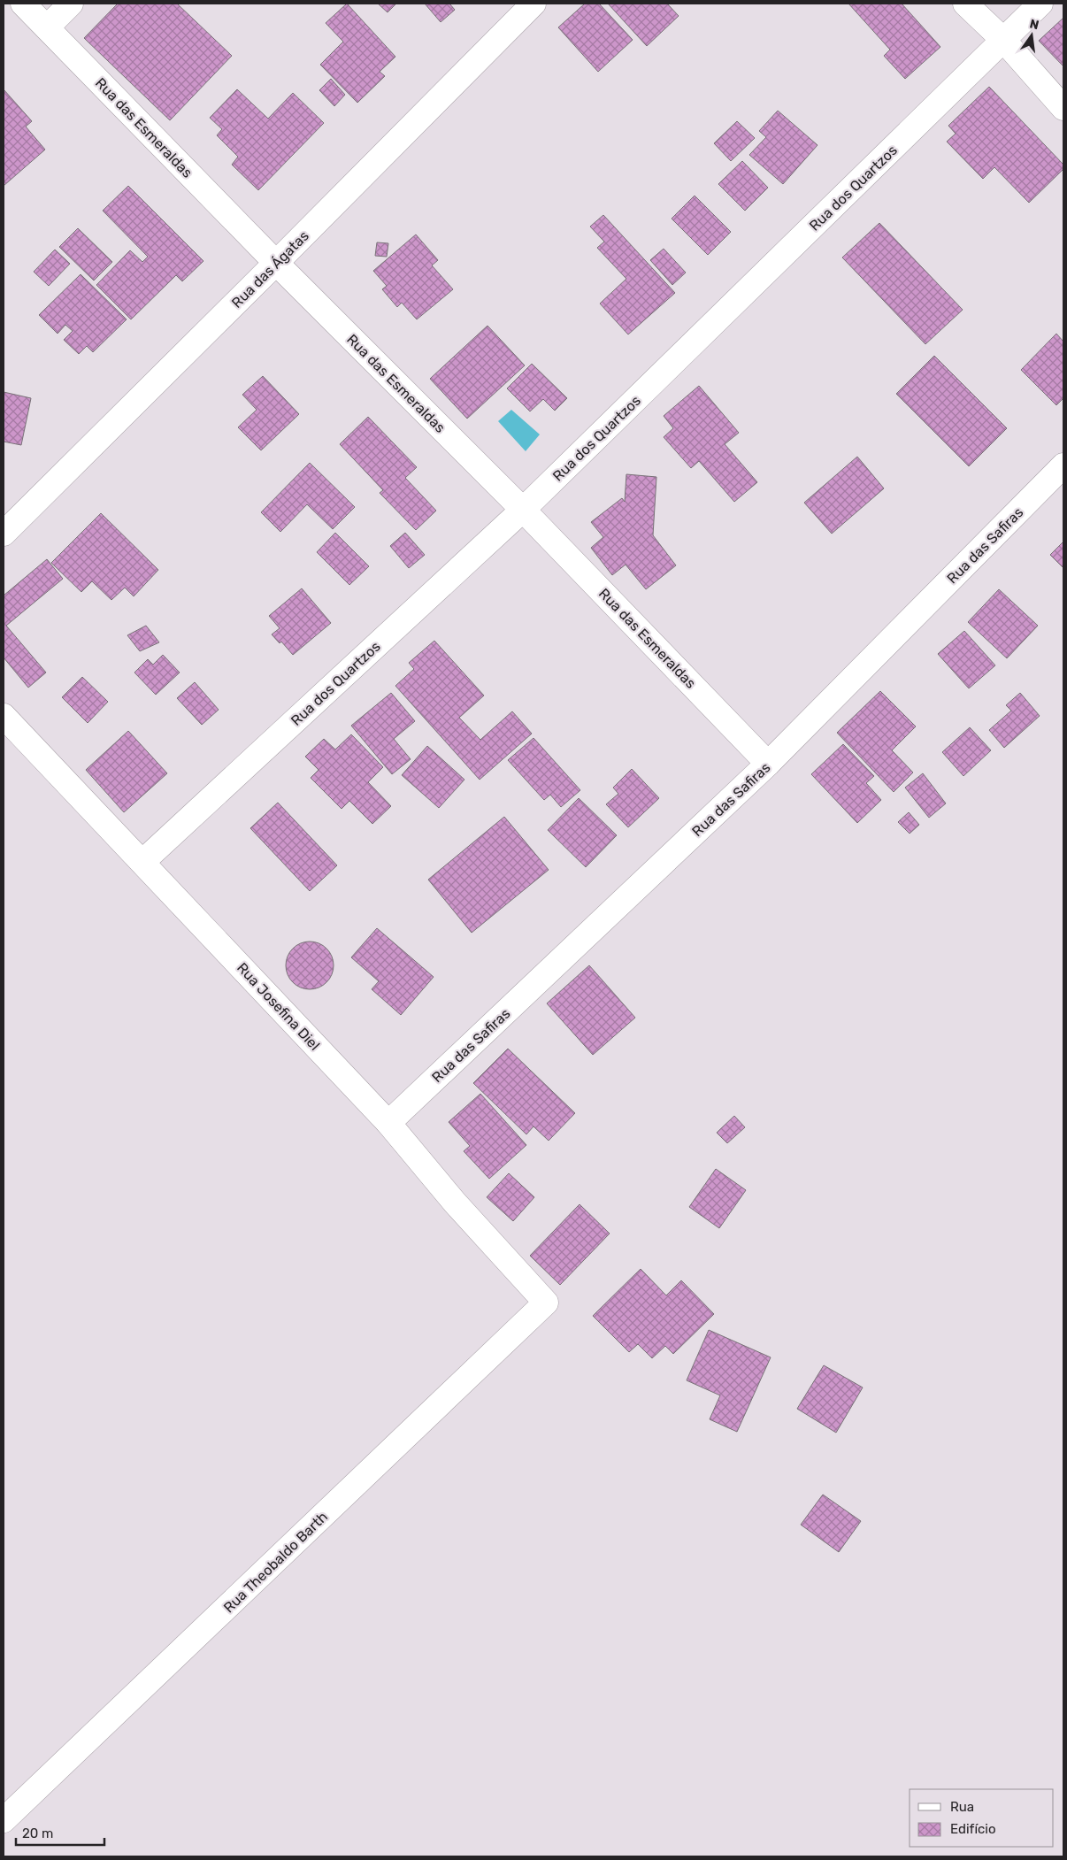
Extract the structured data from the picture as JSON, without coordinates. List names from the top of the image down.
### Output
{
  "streets": {
    "street": [
      "Rua das Esmeraldas",
      "Rua dos Quartzos",
      "Rua das Ágatas",
      "Rua das Safiras",
      "Rua Josefina Diel",
      "Rua Theobaldo Barth"
    ]
  },
  "crossings": [
    ["Rua das Esmeraldas", "Rua dos Quartzos"],
    ["Rua das Esmeraldas", "Rua das Ágatas"],
    ["Rua das Esmeraldas", "Rua das Safiras"],
    ["Rua dos Quartzos", "Rua Josefina Diel"],
    ["Rua das Safiras", "Rua Josefina Diel"],
    ["Rua Josefina Diel", "Rua Theobaldo Barth"]
  ],
  "legend": ["Rua", "Edifício"],
  "scale_bar": "20 m",
  "north": "top"
}
